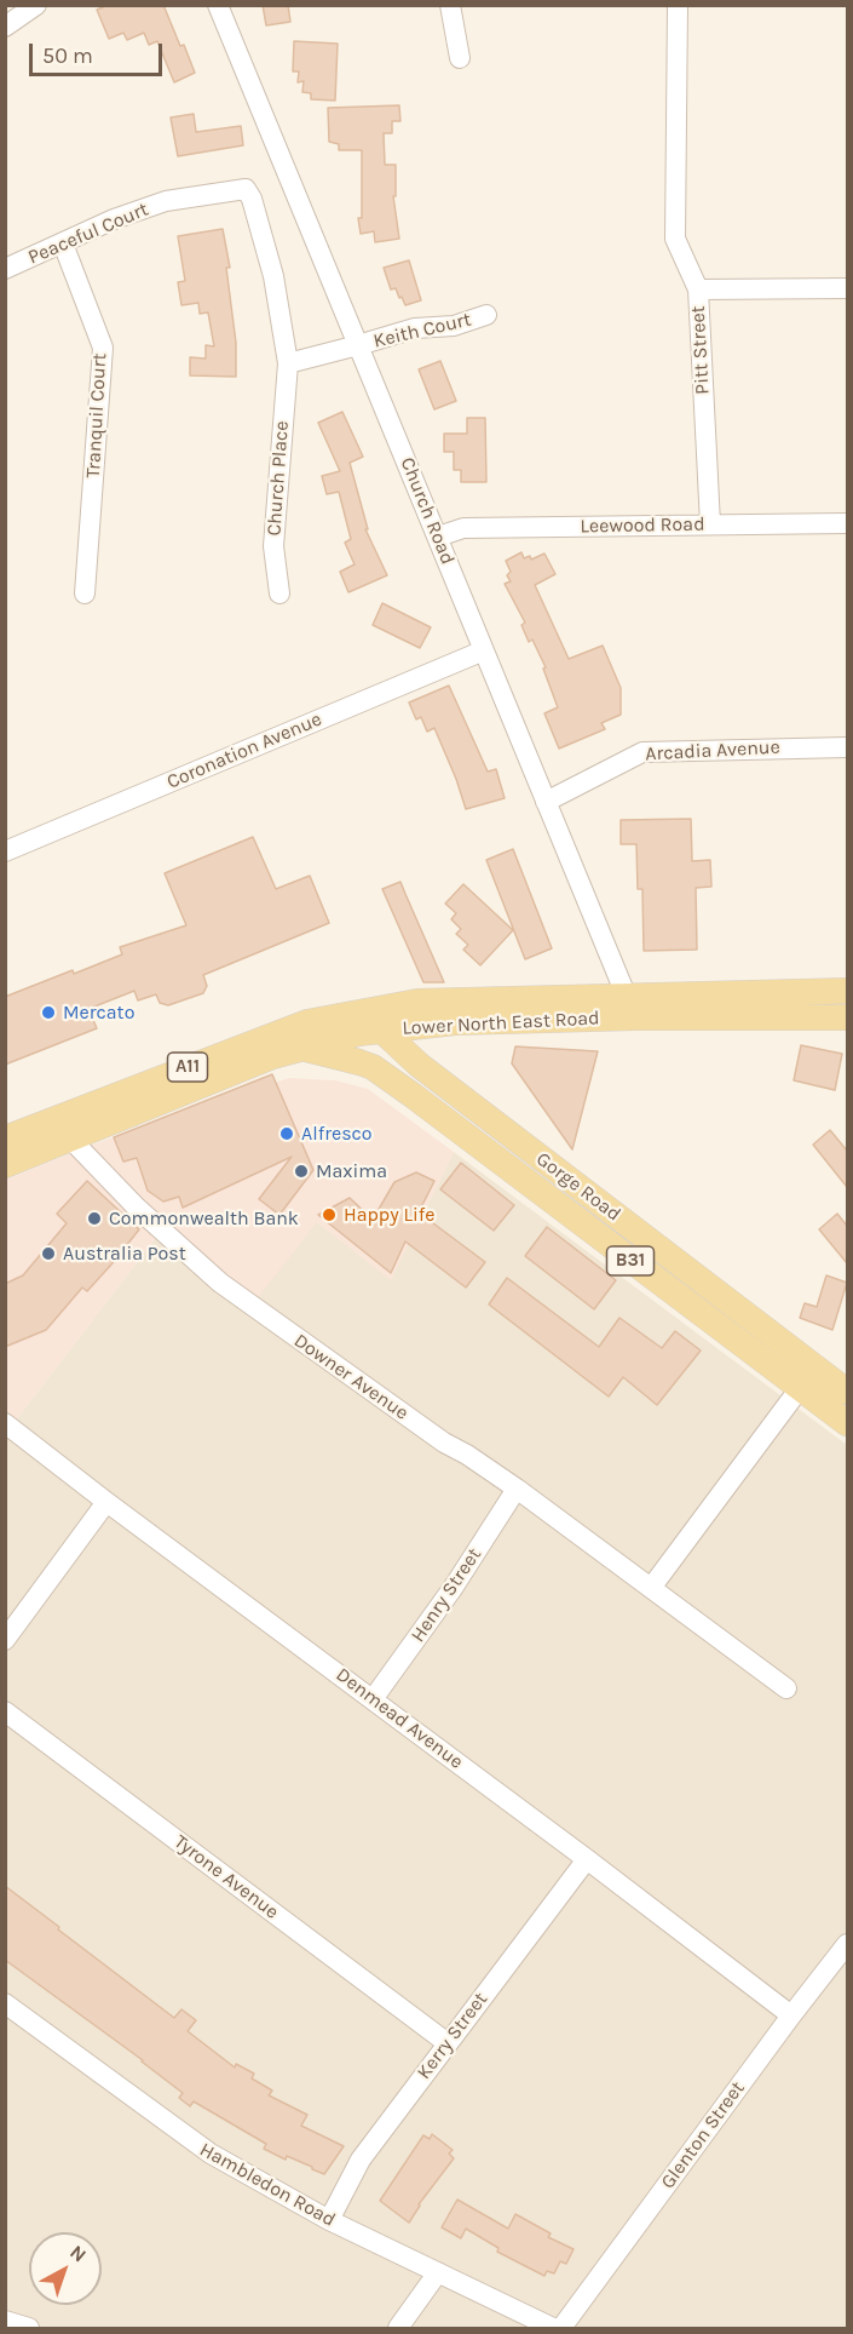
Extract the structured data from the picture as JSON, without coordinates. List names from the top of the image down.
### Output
{
  "streets": {
    "main road": [
      "Lower North East Road",
      "A11",
      "Gorge Road",
      "B31"
    ],
    "street": [
      "Peaceful Court",
      "Keith Court",
      "Pitt Street",
      "Tranquil Court",
      "Church Place",
      "Church Road",
      "Leewood Road",
      "Coronation Avenue",
      "Arcadia Avenue",
      "Downer Avenue",
      "Henry Street",
      "Denmead Avenue",
      "Tyrone Avenue",
      "Kerry Street",
      "Glenton Street",
      "Hambledon Road"
    ]
  },
  "crossings": [
    ["Peaceful Court", "Tranquil Court"],
    ["Peaceful Court", "Church Place"],
    ["Keith Court", "Church Road"],
    ["Pitt Street", "Leewood Road"],
    ["Church Road", "Leewood Road"],
    ["Church Road", "Coronation Avenue"],
    ["Church Road", "Arcadia Avenue"],
    ["Church Road", "Lower North East Road"],
    ["Lower North East Road", "Gorge Road"],
    ["Lower North East Road", "Downer Avenue"],
    ["Downer Avenue", "Henry Street"],
    ["Henry Street", "Denmead Avenue"],
    ["Denmead Avenue", "Kerry Street"],
    ["Denmead Avenue", "Glenton Street"],
    ["Tyrone Avenue", "Kerry Street"],
    ["Kerry Street", "Hambledon Road"]
  ],
  "places": [
    "Mercato",
    "Alfresco",
    "Maxima",
    "Happy Life",
    "Commonwealth Bank",
    "Australia Post"
  ],
  "scale_bar": "50 m",
  "north": "top right"
}
